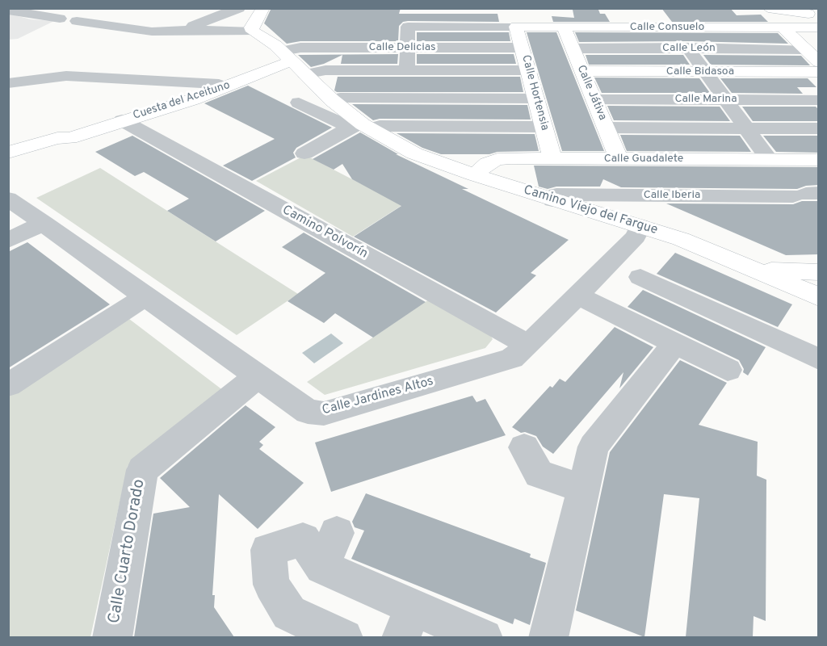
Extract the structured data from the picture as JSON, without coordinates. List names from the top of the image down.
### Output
{
  "streets": {
    "street": [
      "Calle Consuelo",
      "Calle Delicias",
      "Calle León",
      "Calle Bidasoa",
      "Calle Hortensia",
      "Calle Játiva",
      "Calle Marina",
      "Cuesta del Aceituno",
      "Calle Guadalete",
      "Calle Iberia",
      "Camino Viejo del Fargue",
      "Camino Polvorín",
      "Calle Jardines Altos",
      "Calle Cuarto Dorado"
    ]
  },
  "crossings": [
    ["Calle Consuelo", "Calle Delicias"],
    ["Calle Consuelo", "Calle Hortensia"],
    ["Calle Consuelo", "Calle Játiva"],
    ["Calle Delicias", "Calle Hortensia"],
    ["Calle Delicias", "Cuesta del Aceituno"],
    ["Calle Delicias", "Camino Viejo del Fargue"],
    ["Calle León", "Calle Játiva"],
    ["Calle Bidasoa", "Calle Játiva"],
    ["Calle Hortensia", "Calle Guadalete"],
    ["Calle Játiva", "Calle Marina"],
    ["Calle Játiva", "Calle Guadalete"],
    ["Cuesta del Aceituno", "Camino Viejo del Fargue"],
    ["Cuesta del Aceituno", "Camino Polvorín"],
    ["Calle Guadalete", "Camino Viejo del Fargue"],
    ["Calle Iberia", "Camino Viejo del Fargue"],
    ["Camino Viejo del Fargue", "Calle Jardines Altos"],
    ["Camino Polvorín", "Calle Jardines Altos"],
    ["Calle Jardines Altos", "Calle Cuarto Dorado"]
  ]
}
